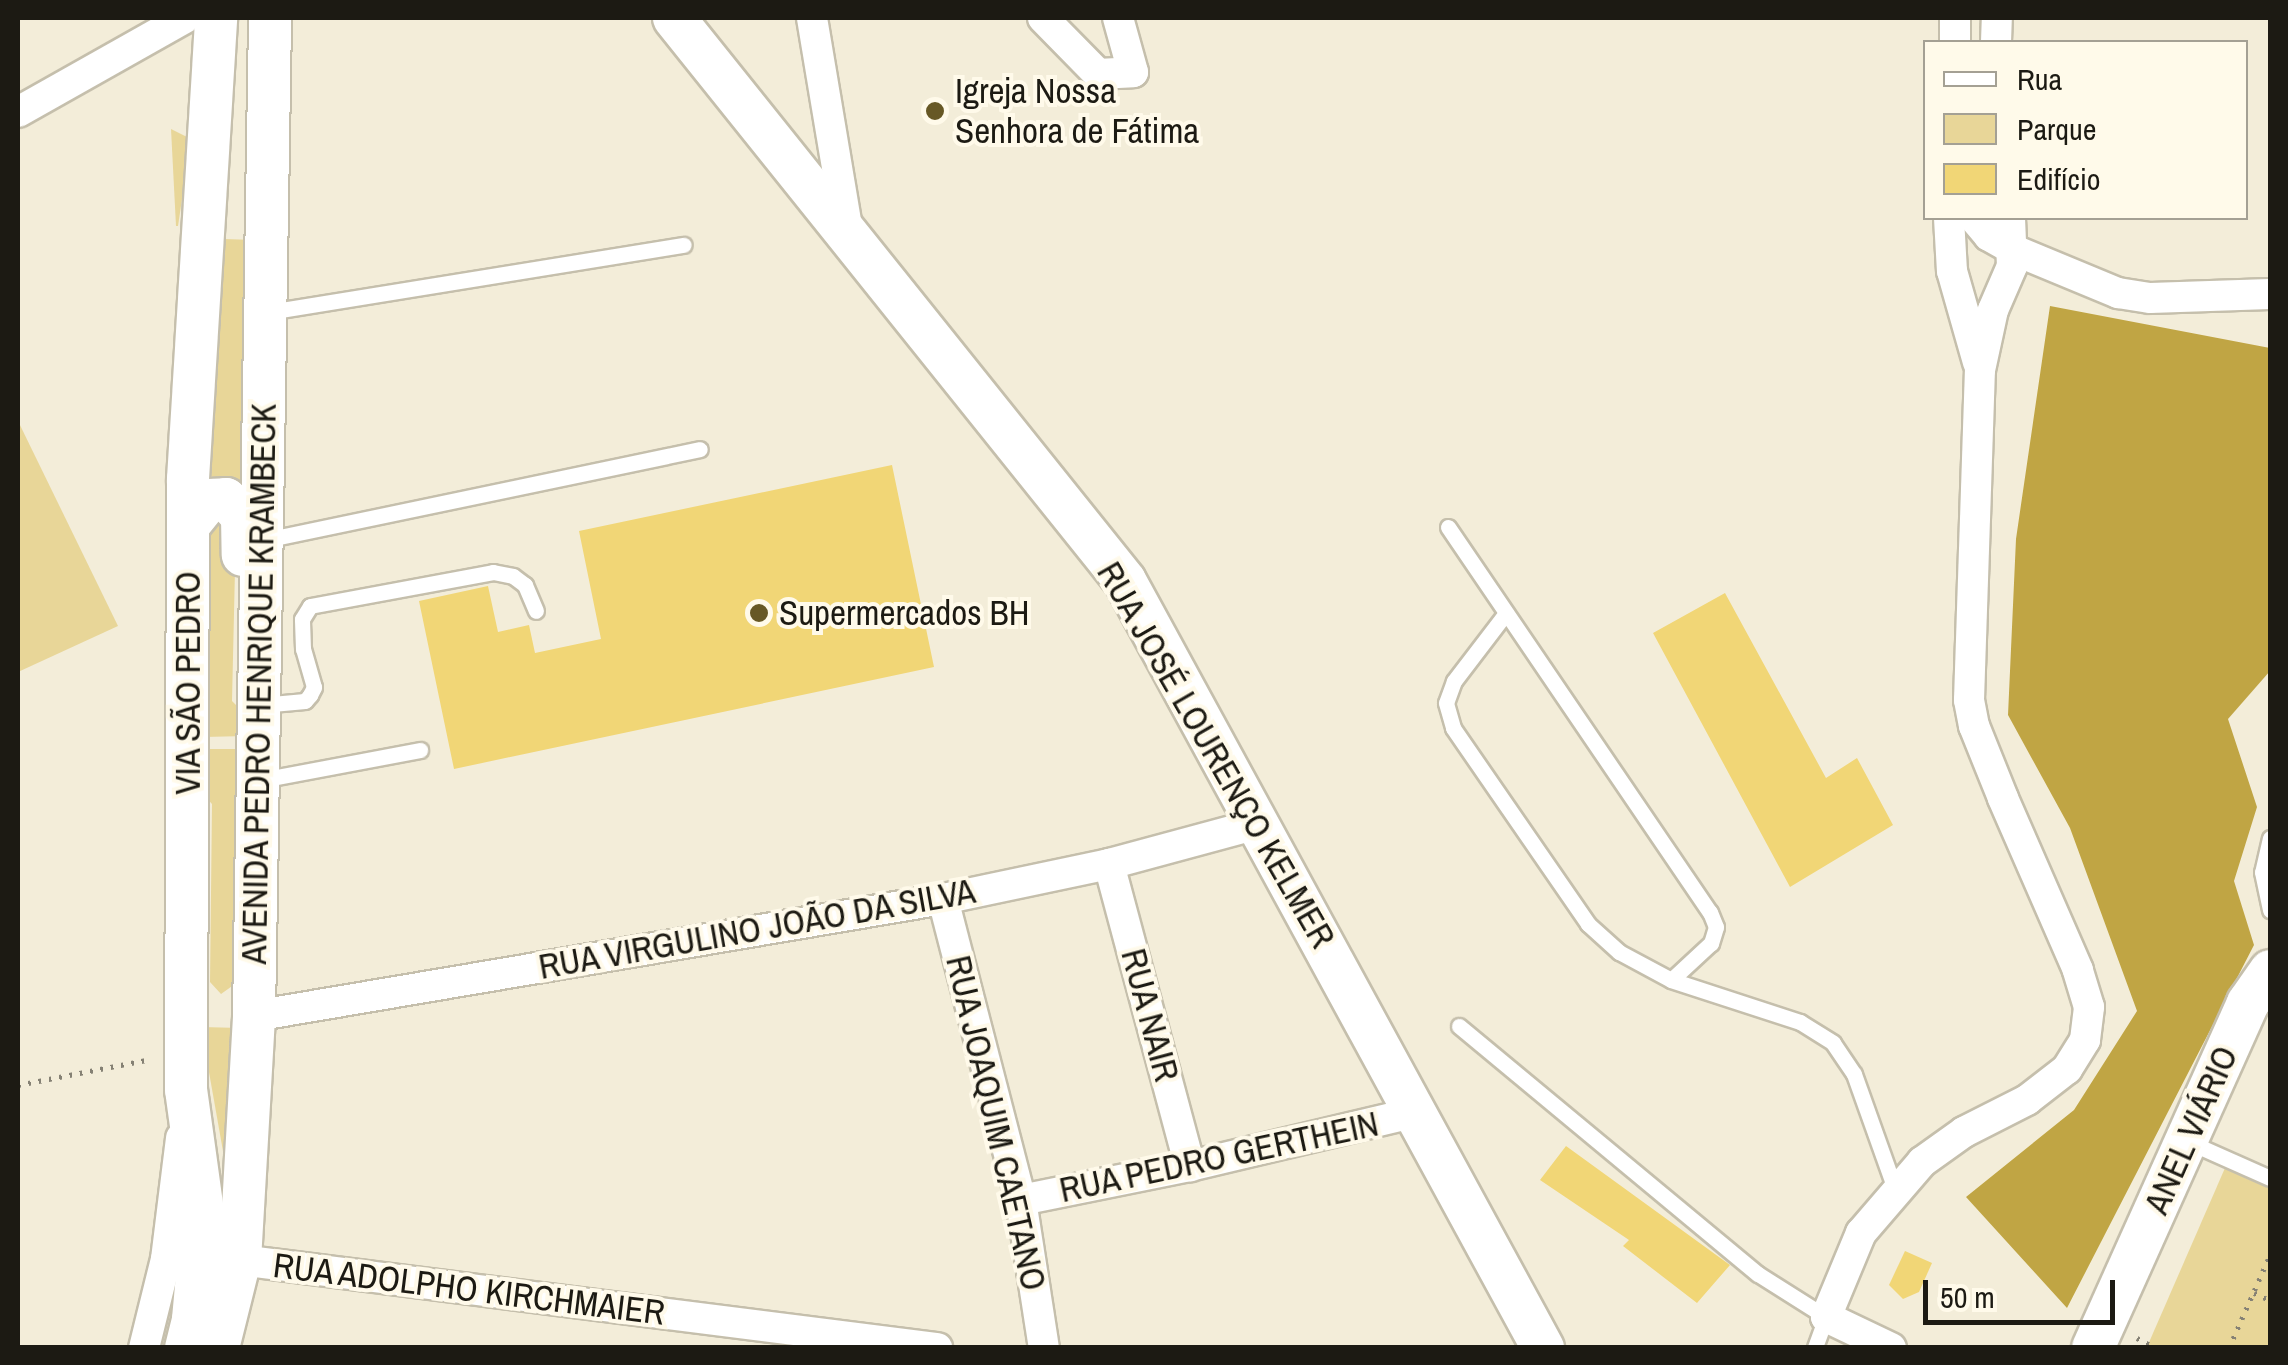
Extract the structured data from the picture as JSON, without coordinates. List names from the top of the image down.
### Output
{
  "streets": {
    "main road": [
      "VIA SÃO PEDRO",
      "AVENIDA PEDRO HENRIQUE KRAMBECK",
      "RUA JOSÉ LOURENÇO KELMER",
      "ANEL VIÁRIO"
    ],
    "street": [
      "RUA VIRGULINO JOÃO DA SILVA",
      "RUA NAIR",
      "RUA JOAQUIM CAETANO",
      "RUA PEDRO GERTHEIN",
      "RUA ADOLPHO KIRCHMAIER"
    ]
  },
  "crossings": [
    ["AVENIDA PEDRO HENRIQUE KRAMBECK", "RUA VIRGULINO JOÃO DA SILVA"],
    ["AVENIDA PEDRO HENRIQUE KRAMBECK", "RUA ADOLPHO KIRCHMAIER"],
    ["RUA JOSÉ LOURENÇO KELMER", "RUA VIRGULINO JOÃO DA SILVA"],
    ["RUA JOSÉ LOURENÇO KELMER", "RUA PEDRO GERTHEIN"],
    ["RUA VIRGULINO JOÃO DA SILVA", "RUA NAIR"],
    ["RUA VIRGULINO JOÃO DA SILVA", "RUA JOAQUIM CAETANO"],
    ["RUA NAIR", "RUA PEDRO GERTHEIN"],
    ["RUA JOAQUIM CAETANO", "RUA PEDRO GERTHEIN"]
  ],
  "places": ["Igreja Nossa Senhora de Fátima", "Supermercados BH"],
  "legend": ["Rua", "Parque", "Edifício"],
  "scale_bar": "50 m"
}
